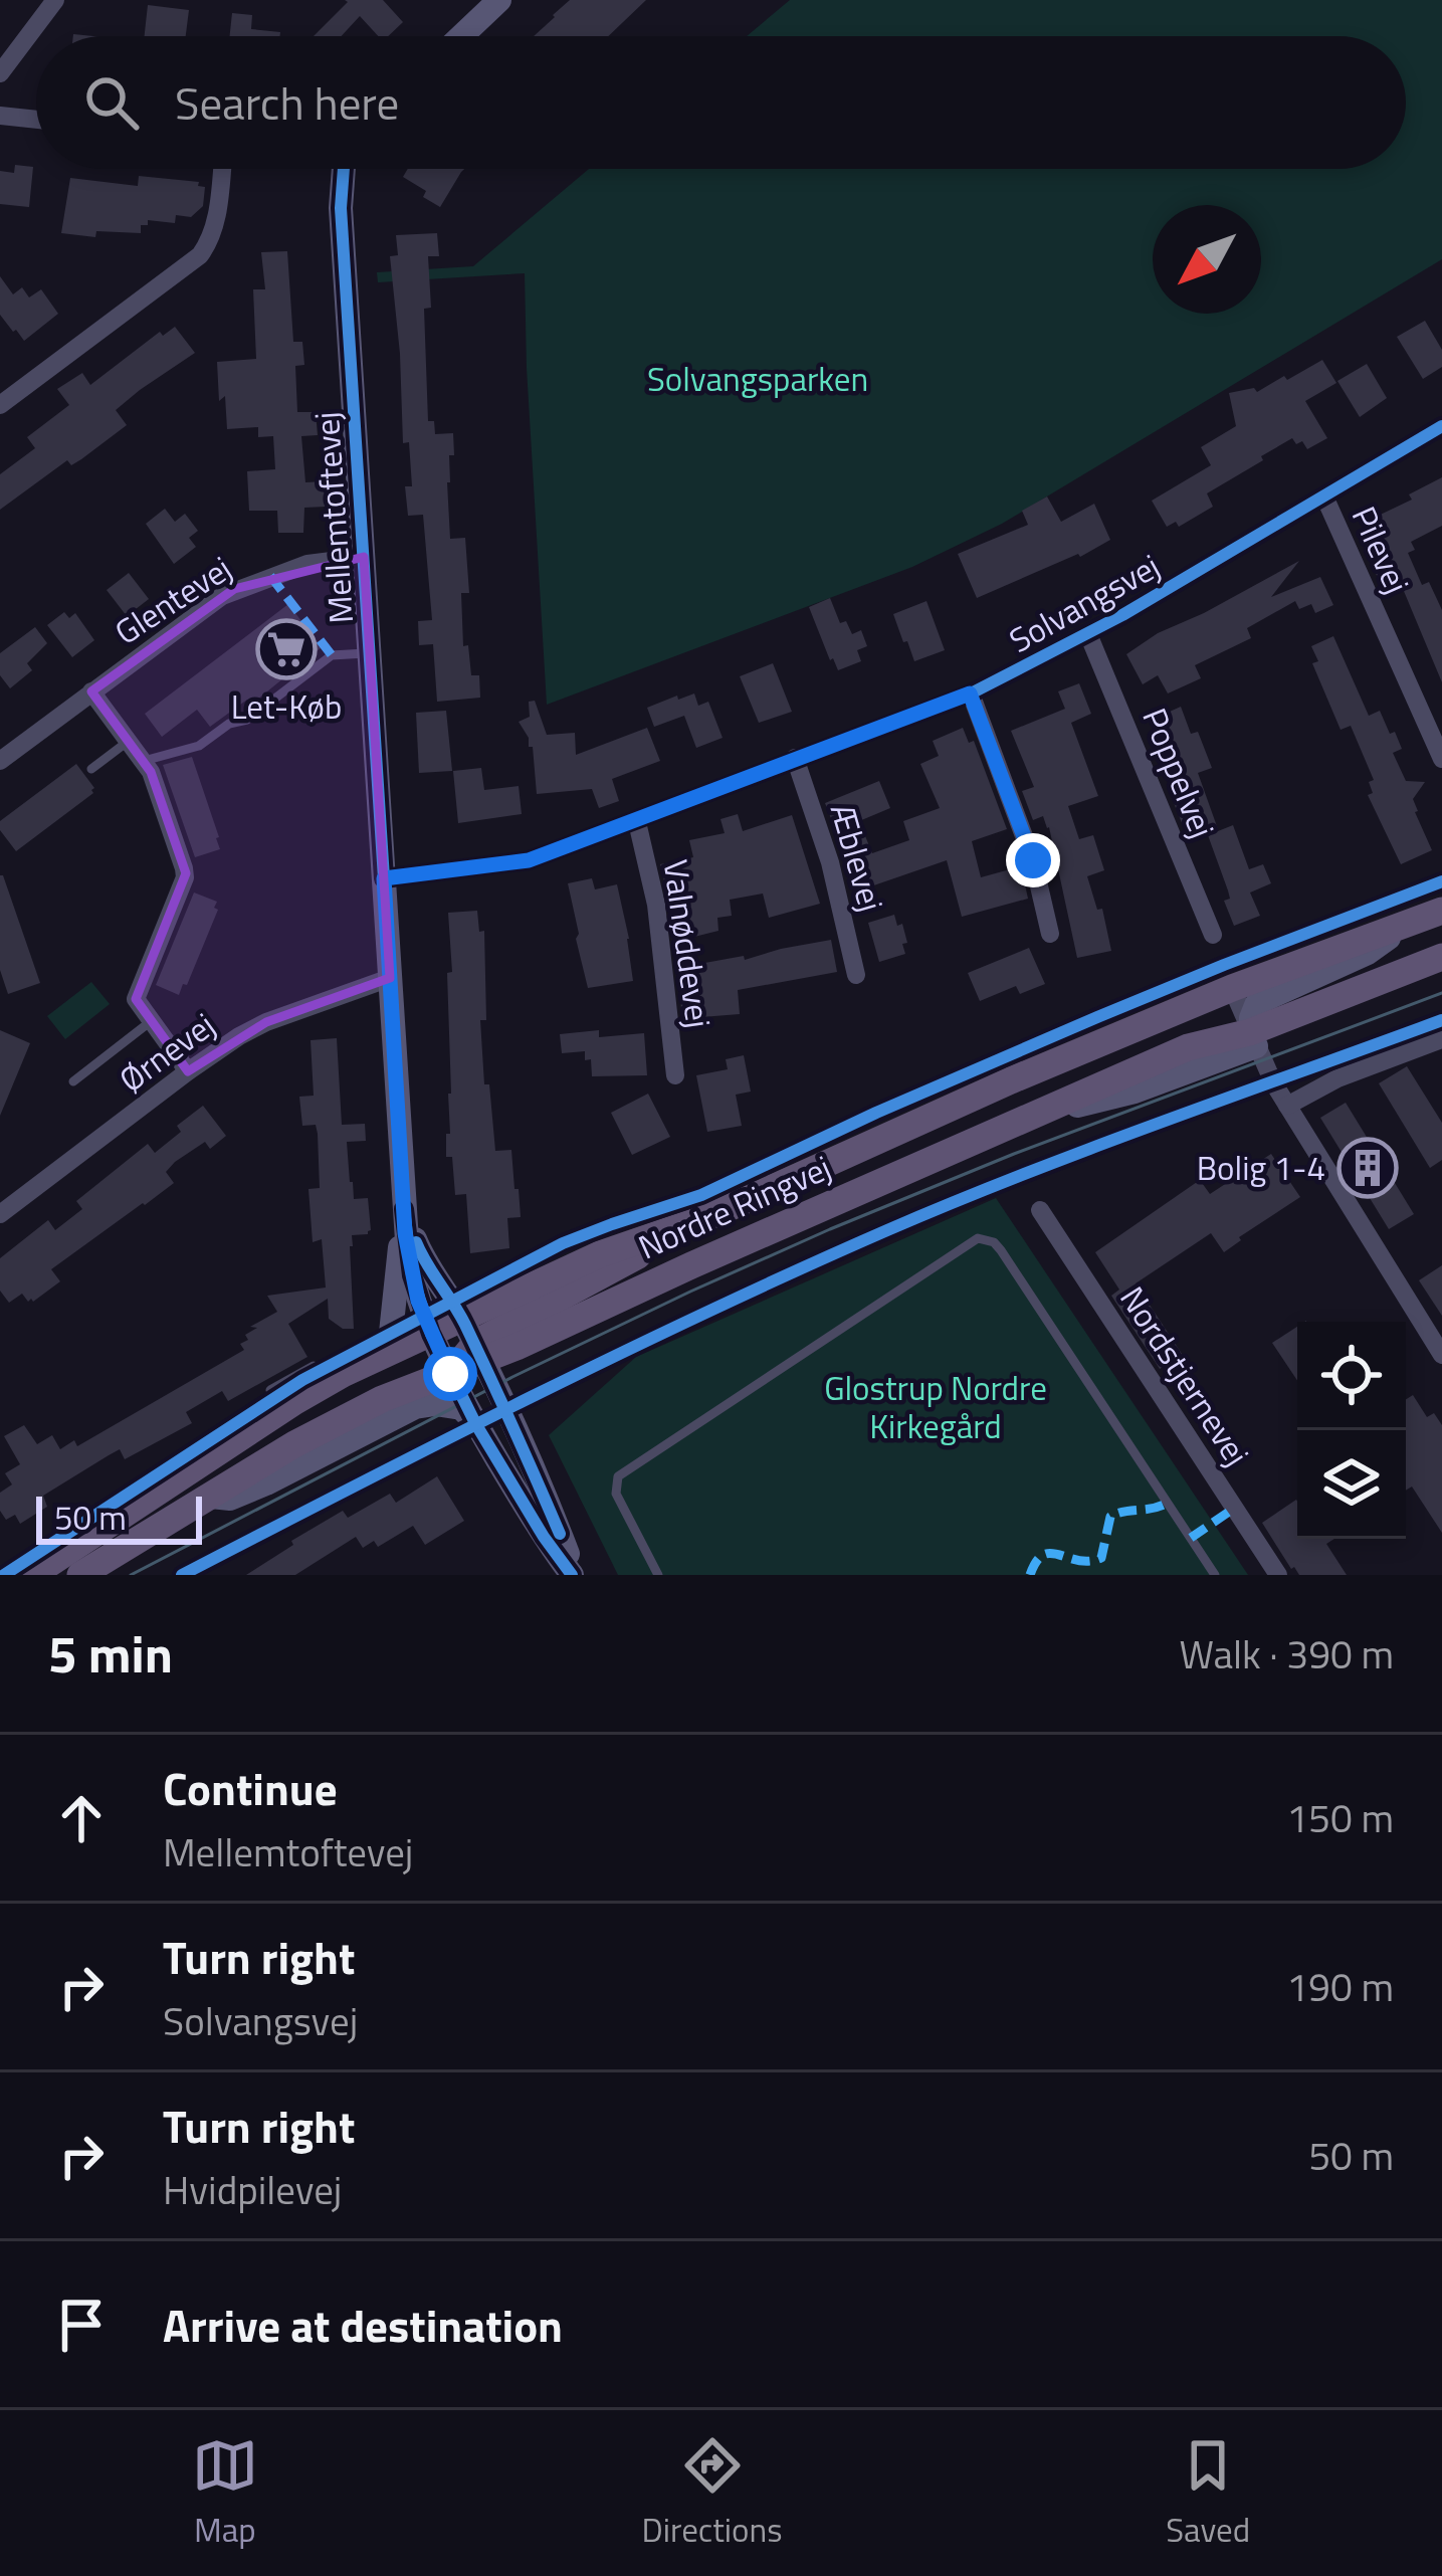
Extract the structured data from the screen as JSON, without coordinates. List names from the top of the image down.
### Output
{
  "streets": {
    "main road": ["Nordre Ringvej"],
    "street": [
      "Mellemtoftevej",
      "Pilevej",
      "Glentevej",
      "Solvangsvej",
      "Poppelvej",
      "Æblevej",
      "Valnøddevej",
      "Ørnevej",
      "Nordstjernevej"
    ]
  },
  "crossings": [
    ["Mellemtoftevej", "Glentevej"],
    ["Mellemtoftevej", "Solvangsvej"],
    ["Mellemtoftevej", "Ørnevej"],
    ["Mellemtoftevej", "Nordre Ringvej"],
    ["Pilevej", "Solvangsvej"],
    ["Solvangsvej", "Poppelvej"],
    ["Solvangsvej", "Æblevej"],
    ["Solvangsvej", "Valnøddevej"]
  ],
  "parks": ["Solvangsparken", "Glostrup Nordre Kirkegård"],
  "places": {
    "supermarket": ["Let-Køb"],
    "building": ["Bolig 1-4"]
  },
  "scale_bar": "50 m",
  "north": "bottom left",
  "page": {
    "search": "Search here",
    "scale": "50 m",
    "heading": ["5 min", "Walk · 390 m"],
    "list": [
      ["Continue", "Mellemtoftevej", "150 m"],
      ["Turn right", "Solvangsvej", "190 m"],
      ["Turn right", "Hvidpilevej", "50 m"],
      "Arrive at destination"
    ],
    "nav": ["Map", "Directions", "Saved"]
  }
}
